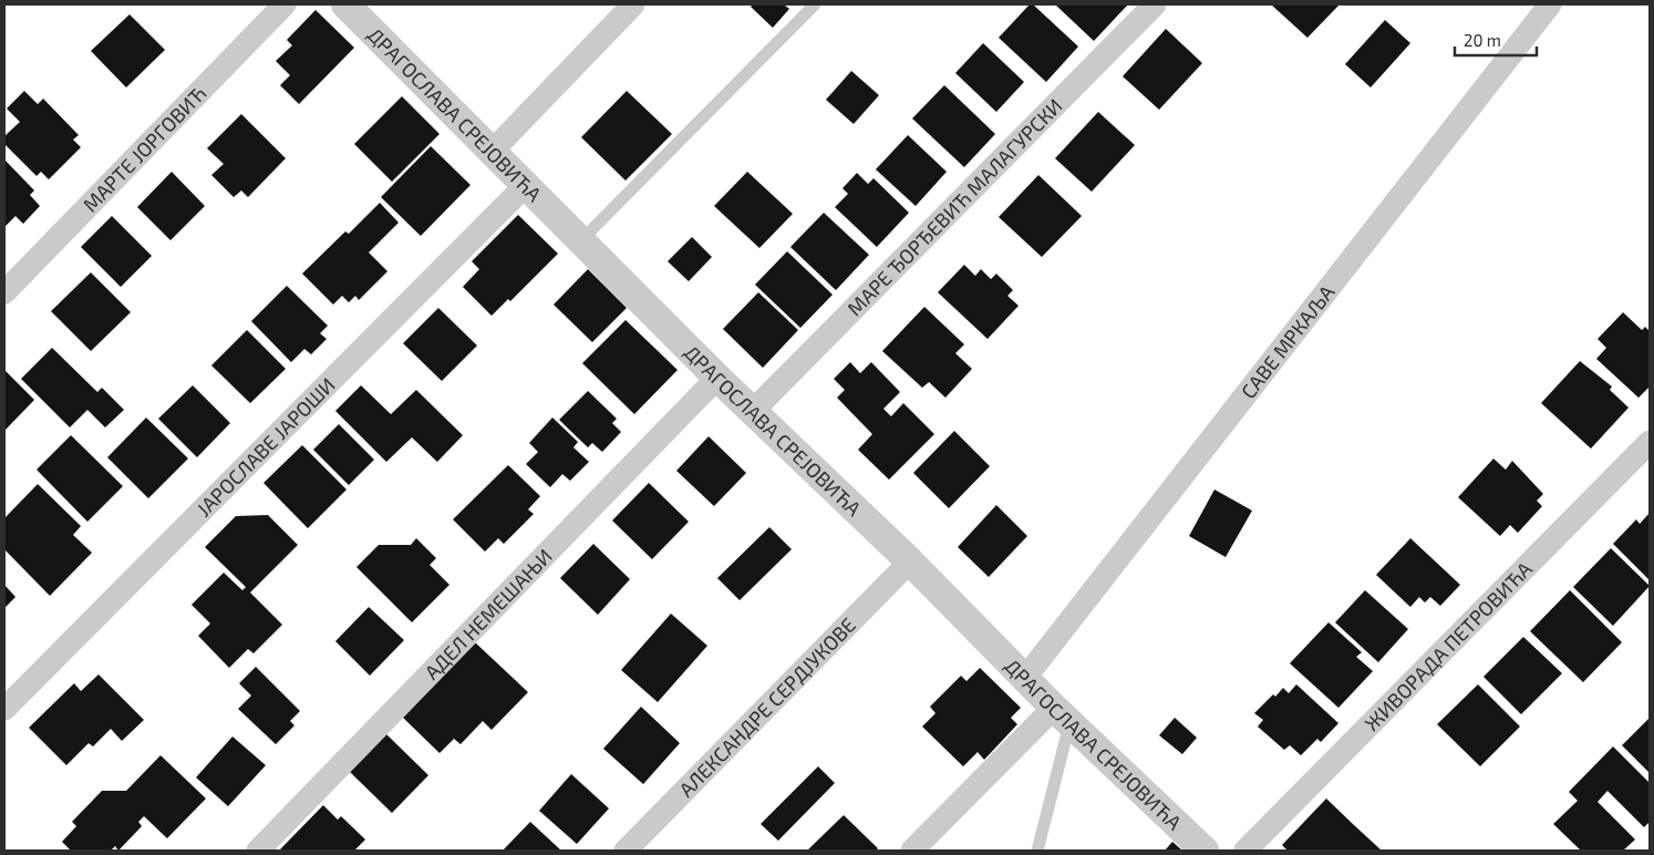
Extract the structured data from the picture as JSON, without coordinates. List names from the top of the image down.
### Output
{
  "streets": {
    "street": [
      "ДРАГОСЛАВА СРЕЈОВИЋА",
      "МАРТЕ ЈОРГОВИЋ",
      "МАРЕ ЂОРЂЕВИЋ МАЛАГУРСКИ",
      "САВЕ МРКАЉА",
      "ЈАРОСЛАВЕ ЈАРОШИ",
      "АДЕЛ НЕМЕШАЊИ",
      "ЖИВОРАДА ПЕТРОВИЋА",
      "АЛЕКСАНДРЕ СЕРДЈУКОВЕ"
    ]
  },
  "crossings": [
    ["ДРАГОСЛАВА СРЕЈОВИЋА", "МАРЕ ЂОРЂЕВИЋ МАЛАГУРСКИ"],
    ["ДРАГОСЛАВА СРЕЈОВИЋА", "САВЕ МРКАЉА"],
    ["ДРАГОСЛАВА СРЕЈОВИЋА", "ЈАРОСЛАВЕ ЈАРОШИ"],
    ["ДРАГОСЛАВА СРЕЈОВИЋА", "АДЕЛ НЕМЕШАЊИ"],
    ["ДРАГОСЛАВА СРЕЈОВИЋА", "АЛЕКСАНДРЕ СЕРДЈУКОВЕ"]
  ],
  "scale_bar": "20 m"
}
